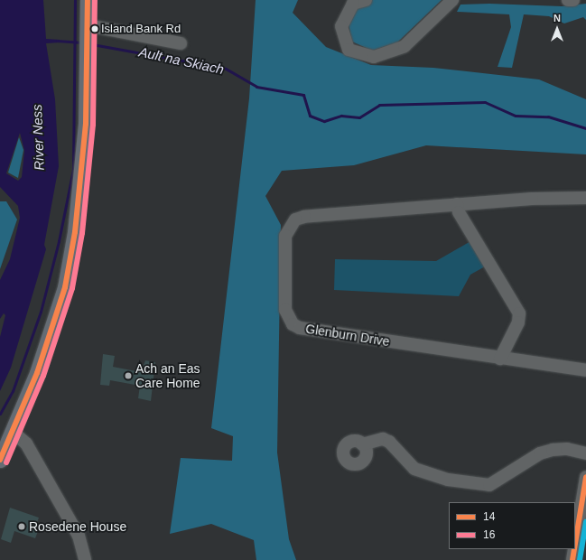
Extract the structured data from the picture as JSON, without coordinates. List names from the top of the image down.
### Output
{
  "streets": {
    "street": ["Glenburn Drive"]
  },
  "water": ["Ault na Skiach", "River Ness"],
  "places": ["Island Bank Rd", "Ach an Eas Care Home", "Rosedene House"],
  "lines": ["transit line 14", "transit line 16"],
  "legend": ["14", "16"],
  "north": "top"
}
